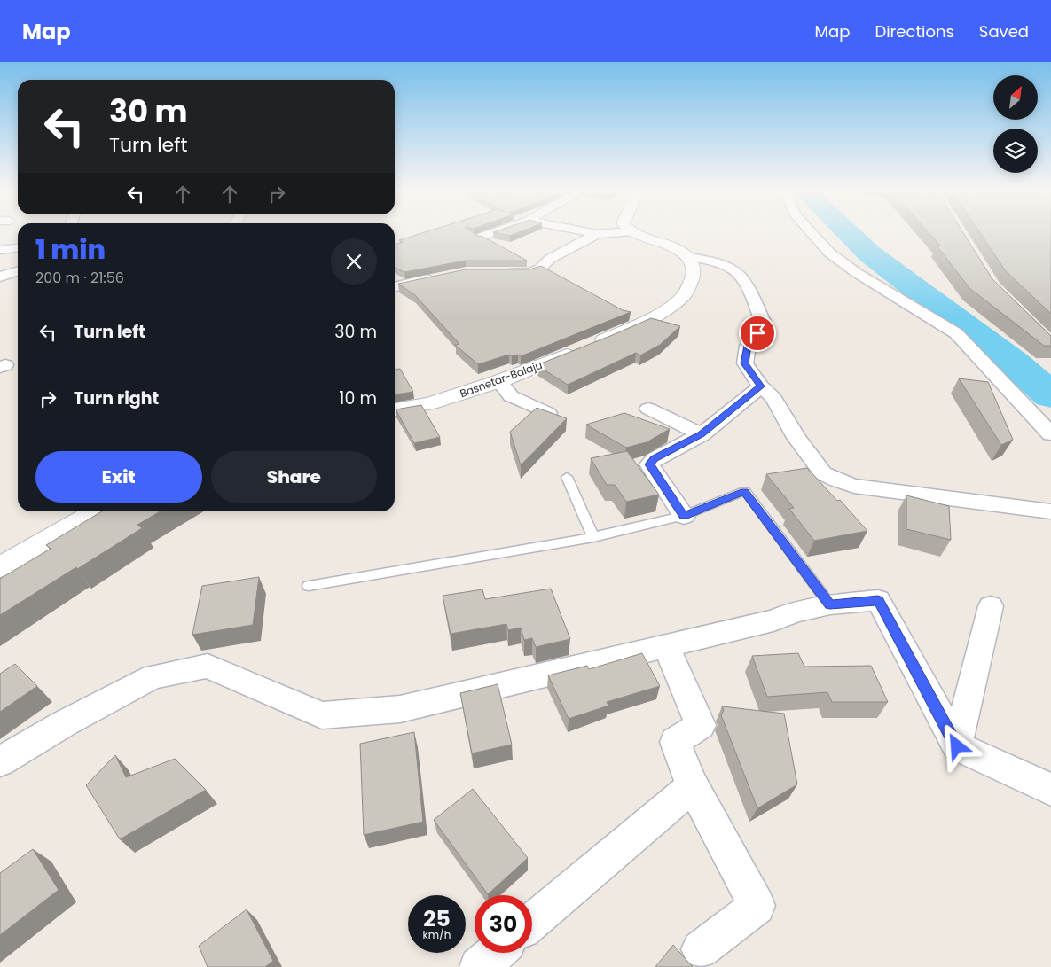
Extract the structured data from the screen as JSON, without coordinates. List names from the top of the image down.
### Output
{
  "streets": {
    "street": ["Basnetar-Balaju"]
  },
  "north": "top right",
  "page": {
    "header": "Map",
    "nav": ["Map", "Directions", "Saved"],
    "turn": ["30 m", "Turn left"],
    "heading": ["1 min", "200 m · 21:56"],
    "list": [
      {
        "name": "Turn left",
        "value": "30 m"
      },
      {
        "name": "Turn right",
        "value": "10 m"
      }
    ],
    "buttons": ["Exit", "Share"],
    "speed": "25 km/h",
    "limit": "30"
  }
}
